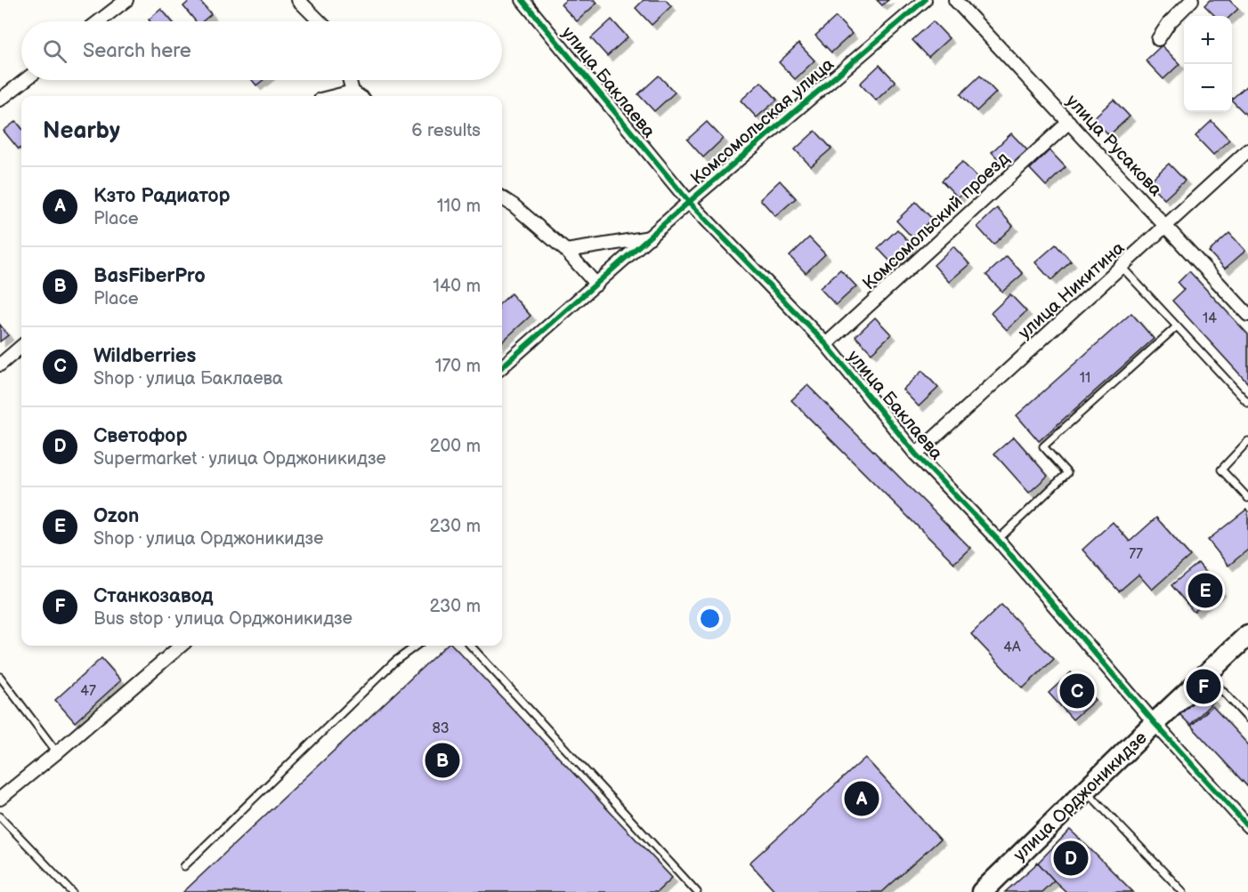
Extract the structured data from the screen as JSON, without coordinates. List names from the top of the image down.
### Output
{
  "streets": {
    "main road": ["улица Орджоникидзе"],
    "street": [
      "улица Баклаева",
      "Комсомольская улица",
      "улица Русакова",
      "Комсомольский проезд",
      "улица Никитина"
    ]
  },
  "crossings": [
    ["улица Баклаева", "Комсомольская улица"],
    ["улица Баклаева", "Комсомольский проезд"],
    ["улица Баклаева", "улица Никитина"],
    ["улица Баклаева", "улица Орджоникидзе"],
    ["улица Русакова", "Комсомольский проезд"],
    ["улица Русакова", "улица Никитина"]
  ],
  "house_numbers": [
    "14",
    "11",
    "77",
    "4А",
    "47",
    "83"
  ],
  "page": {
    "map_buttons": ["+", "−"],
    "search": "Search here",
    "heading": ["Nearby", "6 results"],
    "list": [
      {
        "mark": "A",
        "name": "Кзто Радиатор",
        "note": "Place",
        "value": "110 m"
      },
      {
        "mark": "B",
        "name": "BasFiberPro",
        "note": "Place",
        "value": "140 m"
      },
      {
        "mark": "C",
        "name": "Wildberries",
        "note": "Shop · улица Баклаева",
        "value": "170 m"
      },
      {
        "mark": "D",
        "name": "Светофор",
        "note": "Supermarket · улица Орджоникидзе",
        "value": "200 m"
      },
      {
        "mark": "E",
        "name": "Ozon",
        "note": "Shop · улица Орджоникидзе",
        "value": "230 m"
      },
      {
        "mark": "F",
        "name": "Станкозавод",
        "note": "Bus stop · улица Орджоникидзе",
        "value": "230 m"
      }
    ],
    "pins": [
      "E",
      "F",
      "C",
      "B",
      "A",
      "D"
    ]
  }
}
